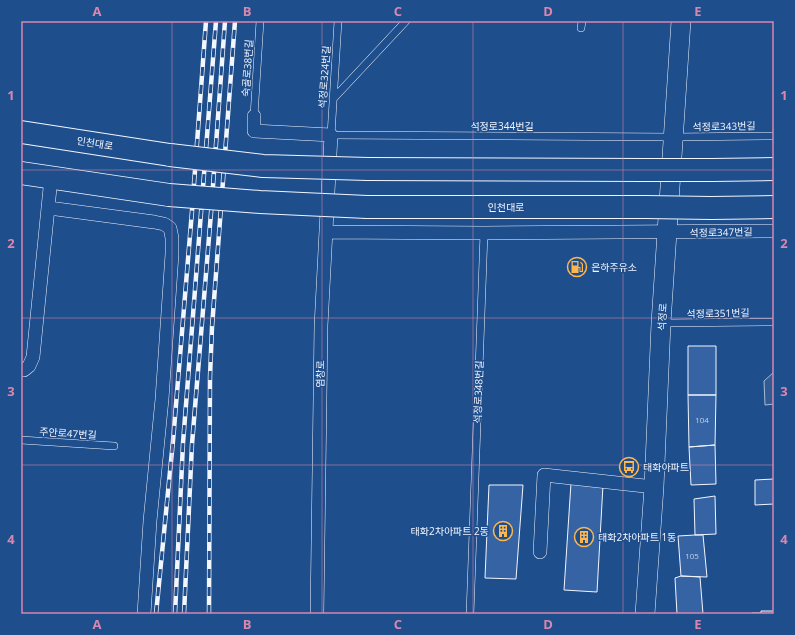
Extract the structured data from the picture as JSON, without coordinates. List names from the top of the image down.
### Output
{
  "streets": {
    "highway": ["인천대로"],
    "main road": ["석정로"],
    "street": ["석정로347번길", "염창로"],
    "lane": [
      "숙골로38번길",
      "석정로324번길",
      "석정로344번길",
      "석정로343번길",
      "석정로351번길",
      "석정로348번길",
      "주안로47번길"
    ]
  },
  "crossings": [
    ["석정로324번길", "석정로344번길"],
    ["석정로324번길", "염창로"],
    ["석정로344번길", "석정로343번길"],
    ["석정로344번길", "석정로"],
    ["석정로344번길", "염창로"],
    ["석정로343번길", "석정로"],
    ["석정로347번길", "석정로"],
    ["석정로351번길", "석정로"]
  ],
  "places": {
    "fuel station": ["은하주유소"],
    "bus stop": ["태화아파트"],
    "building": ["태화2차아파트 2동", "태화2차아파트 1동"]
  },
  "house_numbers": ["104", "105"],
  "grid": {
    "columns": [
      "A",
      "B",
      "C",
      "D",
      "E"
    ],
    "rows": [
      "1",
      "2",
      "3",
      "4"
    ]
  }
}
